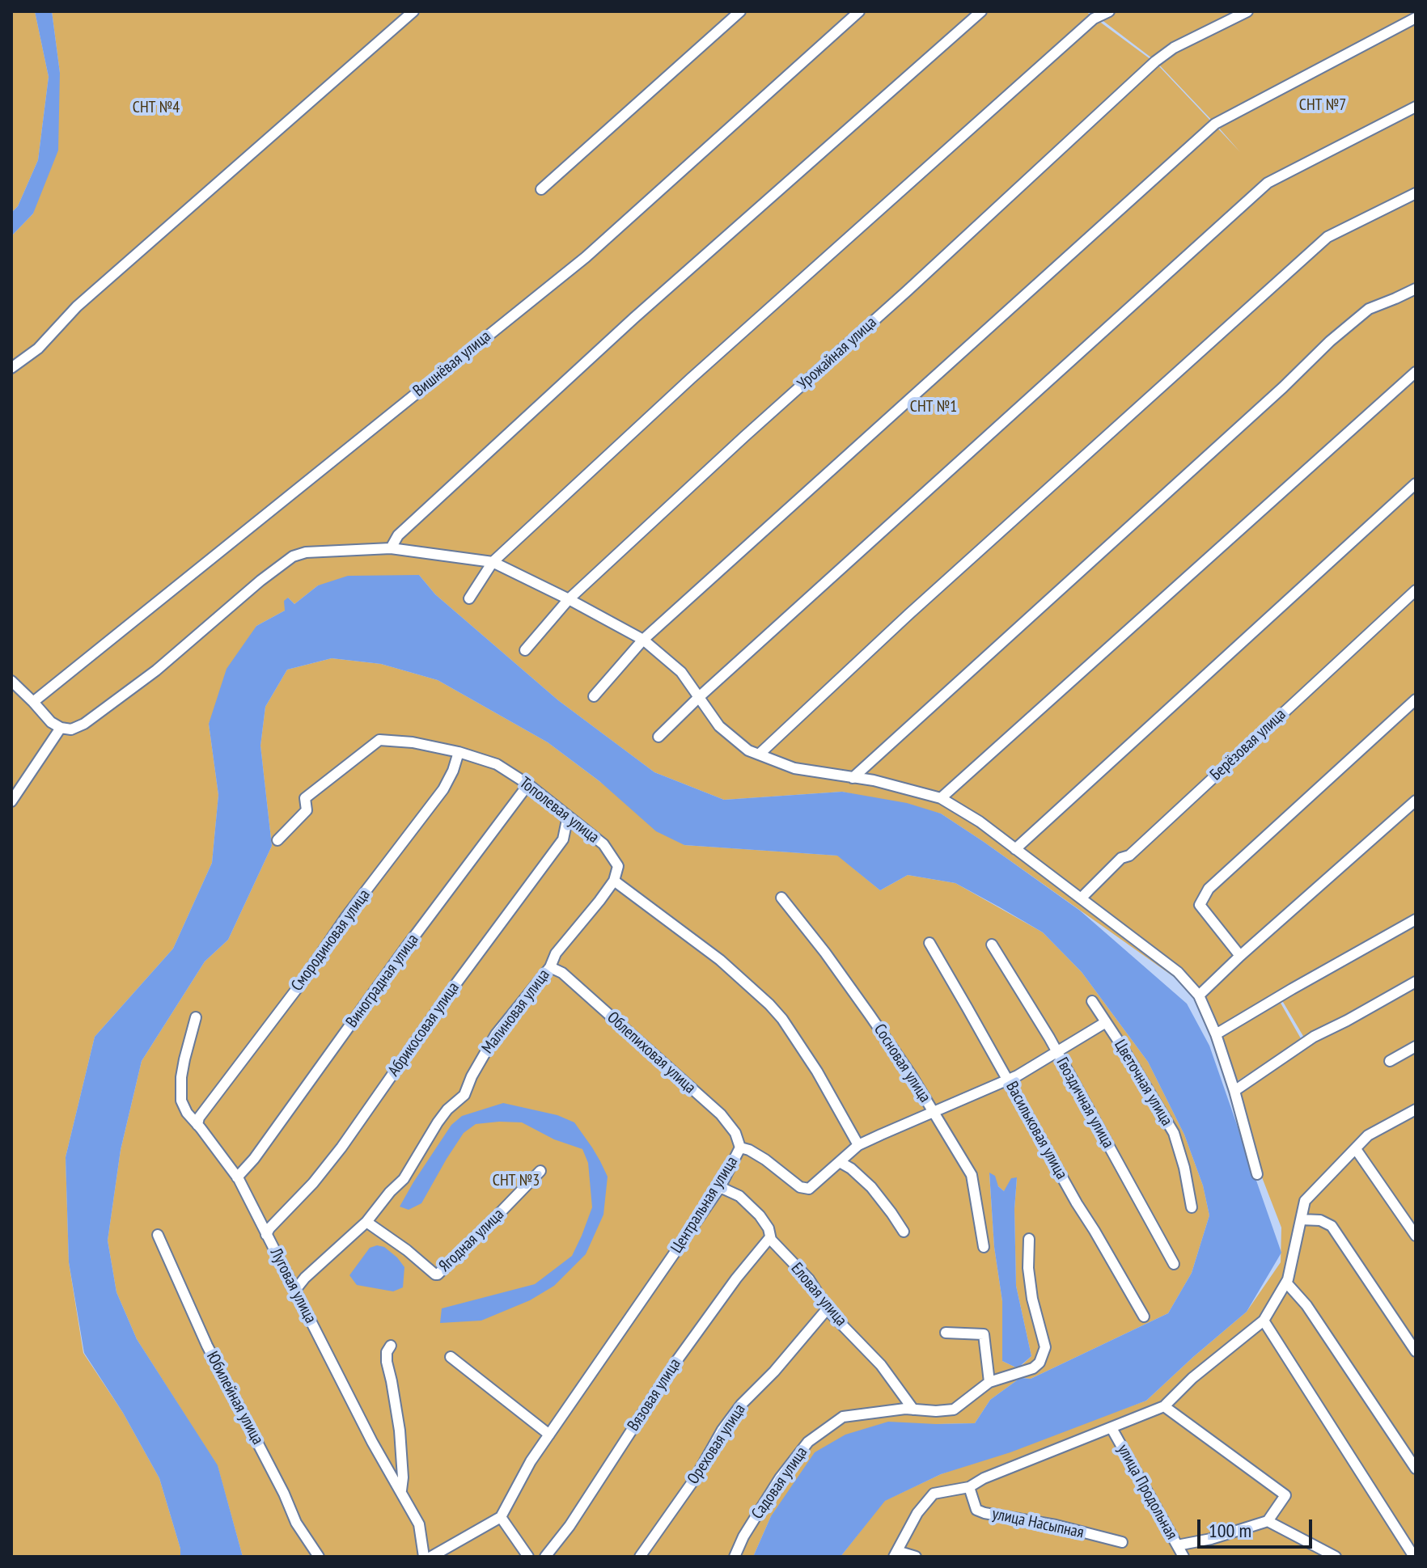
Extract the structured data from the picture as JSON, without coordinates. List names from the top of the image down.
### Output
{
  "streets": {
    "street": [
      "Урожайная улица",
      "Вишнёвая улица",
      "Берёзовая улица",
      "Тополевая улица",
      "Смородиновая улица",
      "Виноградная улица",
      "Малиновая улица",
      "Абрикосовая улица",
      "Облепиховая улица",
      "Сосновая улица",
      "Цветочная улица",
      "Гвоздичная улица",
      "Васильковая улица",
      "Центральная улица",
      "Ягодная улица",
      "Луговая улица",
      "Еловая улица",
      "Вязовая улица",
      "Юбилейная улица",
      "Ореховая улица",
      "Садовая улица",
      "улица Продольная",
      "улица Насыпная"
    ]
  },
  "crossings": [
    ["Тополевая улица", "Смородиновая улица"],
    ["Тополевая улица", "Виноградная улица"],
    ["Тополевая улица", "Малиновая улица"],
    ["Тополевая улица", "Абрикосовая улица"],
    ["Смородиновая улица", "Луговая улица"],
    ["Виноградная улица", "Луговая улица"],
    ["Малиновая улица", "Облепиховая улица"],
    ["Малиновая улица", "Ягодная улица"],
    ["Малиновая улица", "Луговая улица"],
    ["Абрикосовая улица", "Луговая улица"],
    ["Облепиховая улица", "Центральная улица"],
    ["Сосновая улица", "Центральная улица"],
    ["Цветочная улица", "Центральная улица"],
    ["Гвоздичная улица", "Центральная улица"],
    ["Васильковая улица", "Центральная улица"],
    ["Центральная улица", "Еловая улица"],
    ["Еловая улица", "Вязовая улица"],
    ["Еловая улица", "Ореховая улица"],
    ["Еловая улица", "Садовая улица"]
  ],
  "parks": [
    "СНТ №7",
    "СНТ №4",
    "СНТ №1",
    "СНТ №3"
  ],
  "scale_bar": "100 m"
}
